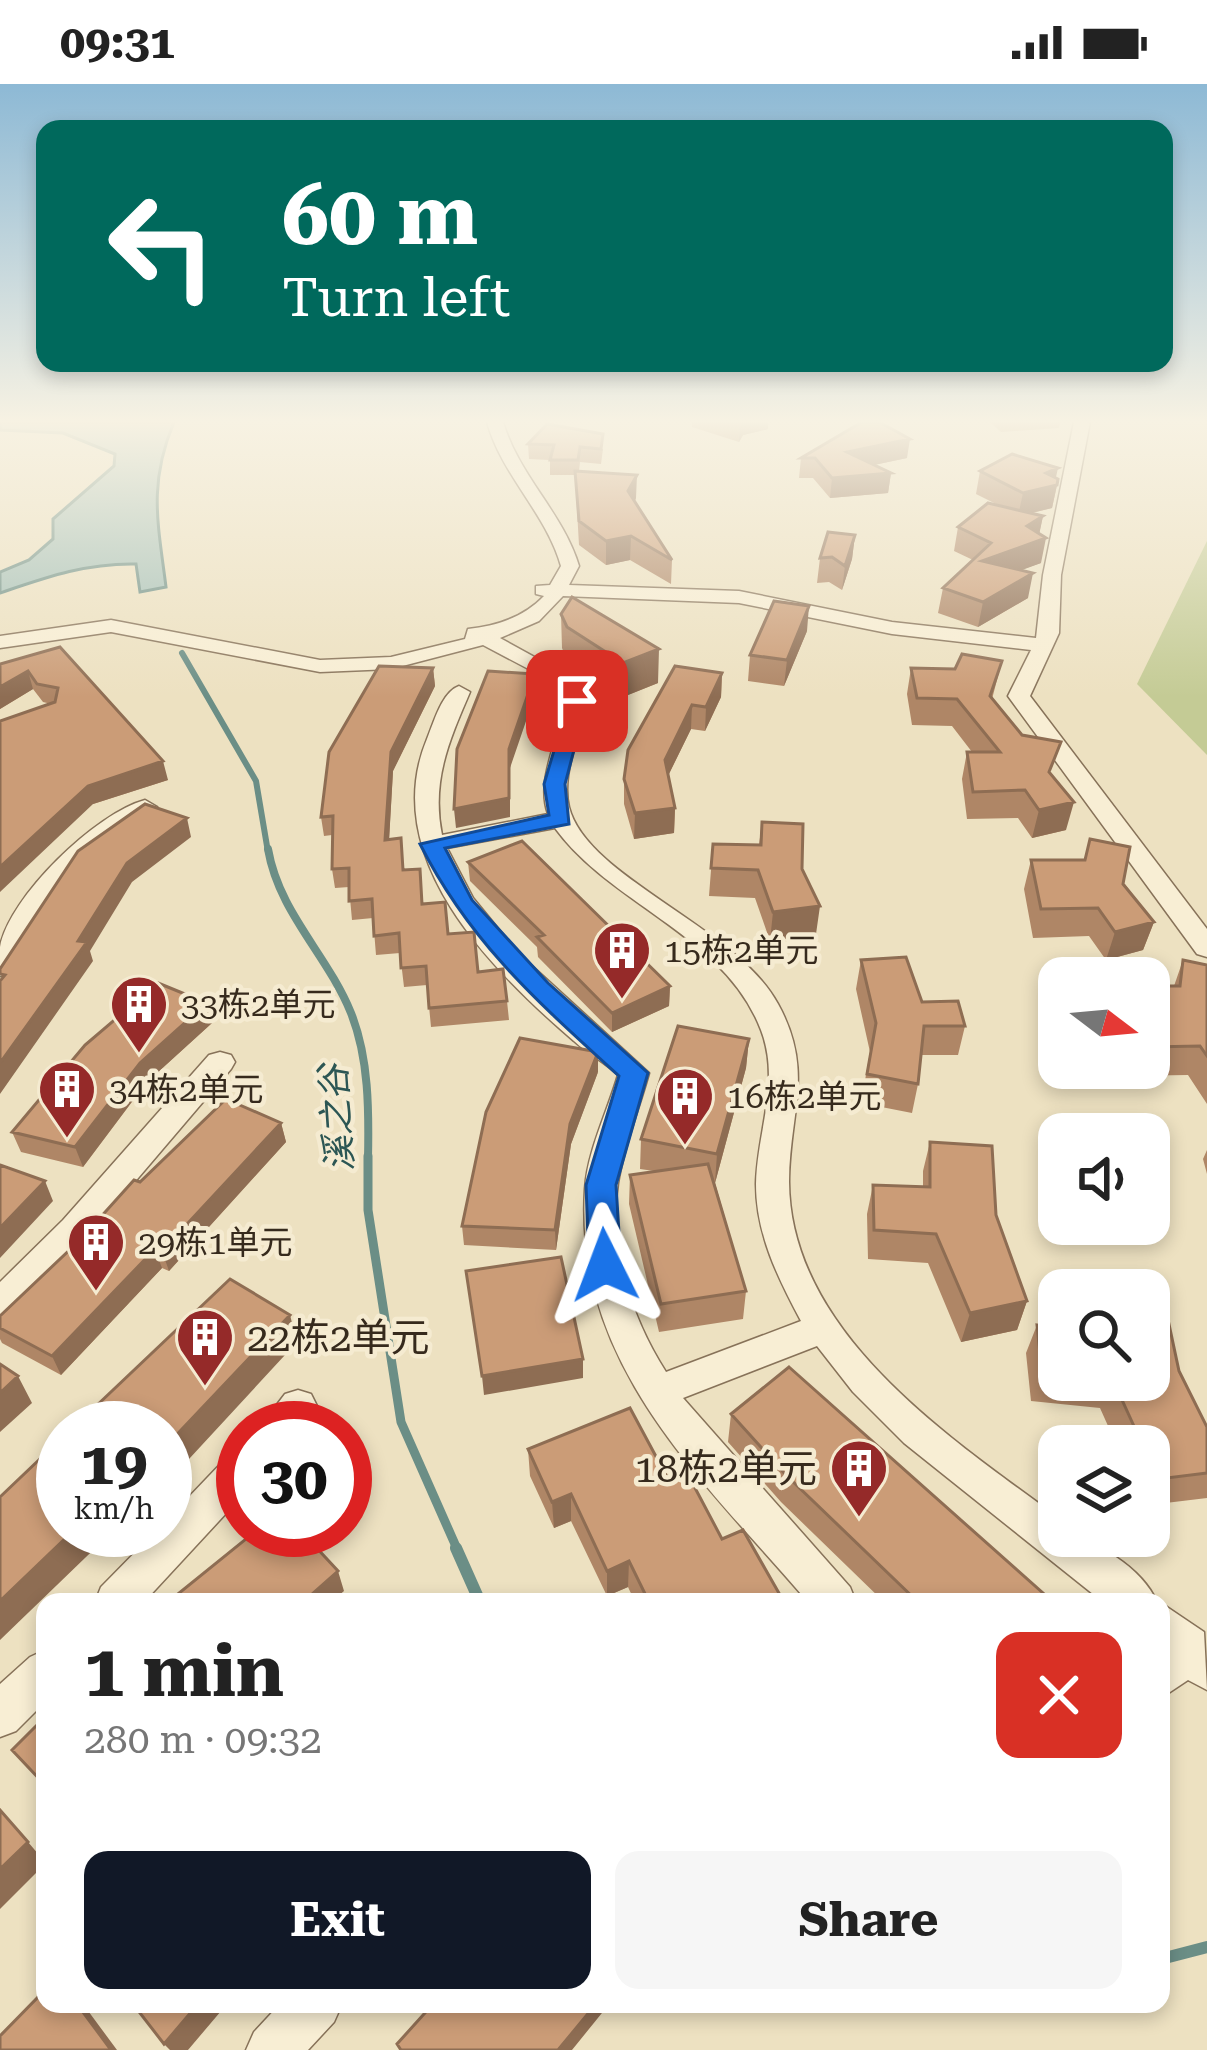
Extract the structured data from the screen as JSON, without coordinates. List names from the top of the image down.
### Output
{
  "water": ["溪之谷"],
  "places": {
    "building": [
      "15栋2单元",
      "33栋2单元",
      "34栋2单元",
      "16栋2单元",
      "29栋1单元",
      "22栋2单元",
      "18栋2单元"
    ]
  },
  "north": "right",
  "page": {
    "status": "09:31",
    "turn": ["60 m", "Turn left"],
    "speed": "19 km/h",
    "limit": "30",
    "heading": ["1 min", "280 m · 09:32"],
    "buttons": ["Exit", "Share"]
  }
}
